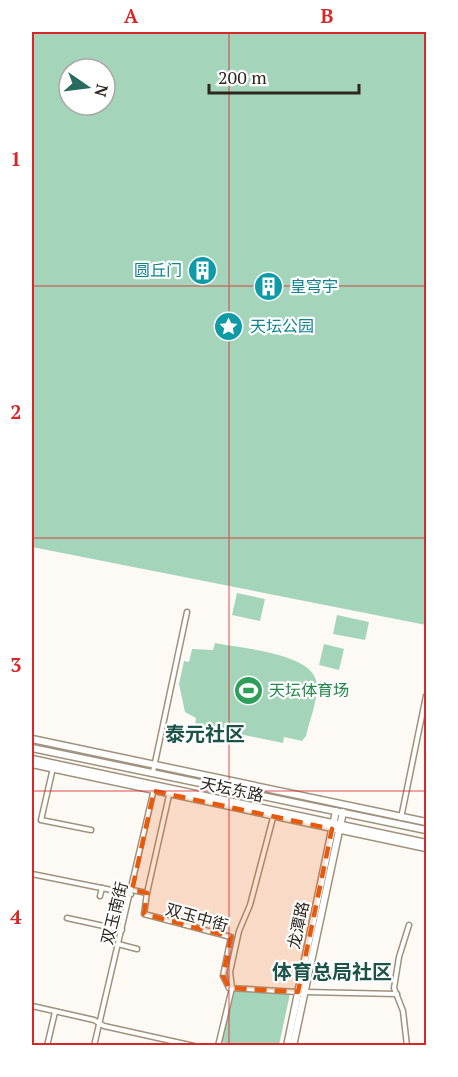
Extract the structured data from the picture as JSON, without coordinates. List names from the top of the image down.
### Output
{
  "streets": {
    "street": [
      "天坛东路",
      "双玉南街",
      "双玉中街",
      "龙潭路"
    ]
  },
  "crossings": [
    ["天坛东路", "双玉南街"],
    ["天坛东路", "龙潭路"],
    ["双玉南街", "双玉中街"]
  ],
  "districts": ["泰元社区", "体育总局社区"],
  "places": {
    "building": ["圆丘门", "皇穹宇"],
    "place": ["天坛公园"],
    "sports": ["天坛体育场"]
  },
  "scale_bar": "200 m",
  "north": "right",
  "grid": {
    "columns": ["A", "B"],
    "rows": [
      "1",
      "2",
      "3",
      "4"
    ]
  }
}
